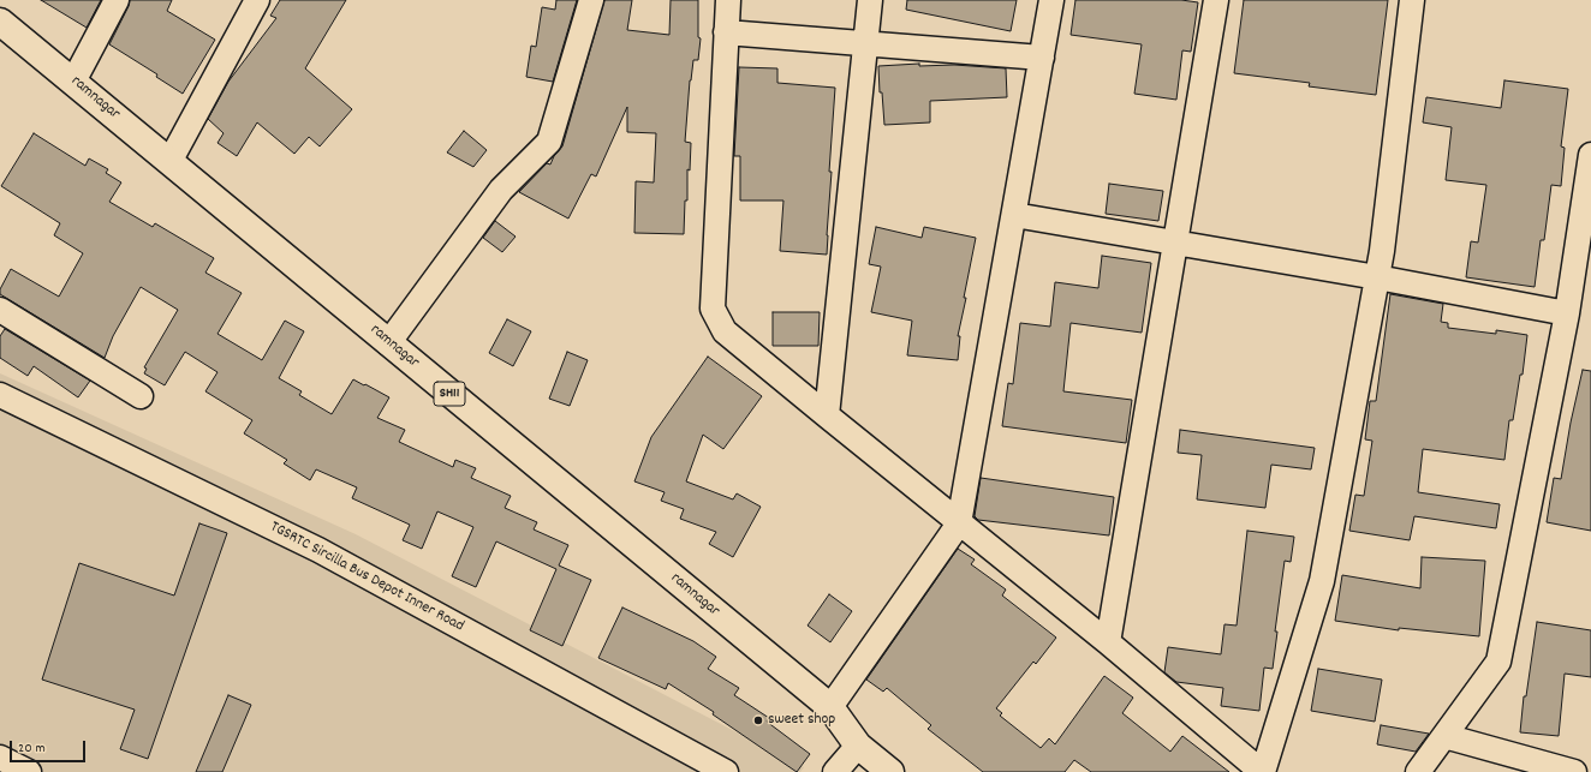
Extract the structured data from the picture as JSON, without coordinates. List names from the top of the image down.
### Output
{
  "streets": {
    "main road": ["ramnagar", "SH11"],
    "street": ["TGSRTC Sircilla Bus Depot Inner Road"]
  },
  "places": ["sweet shop"],
  "scale_bar": "20 m"
}
